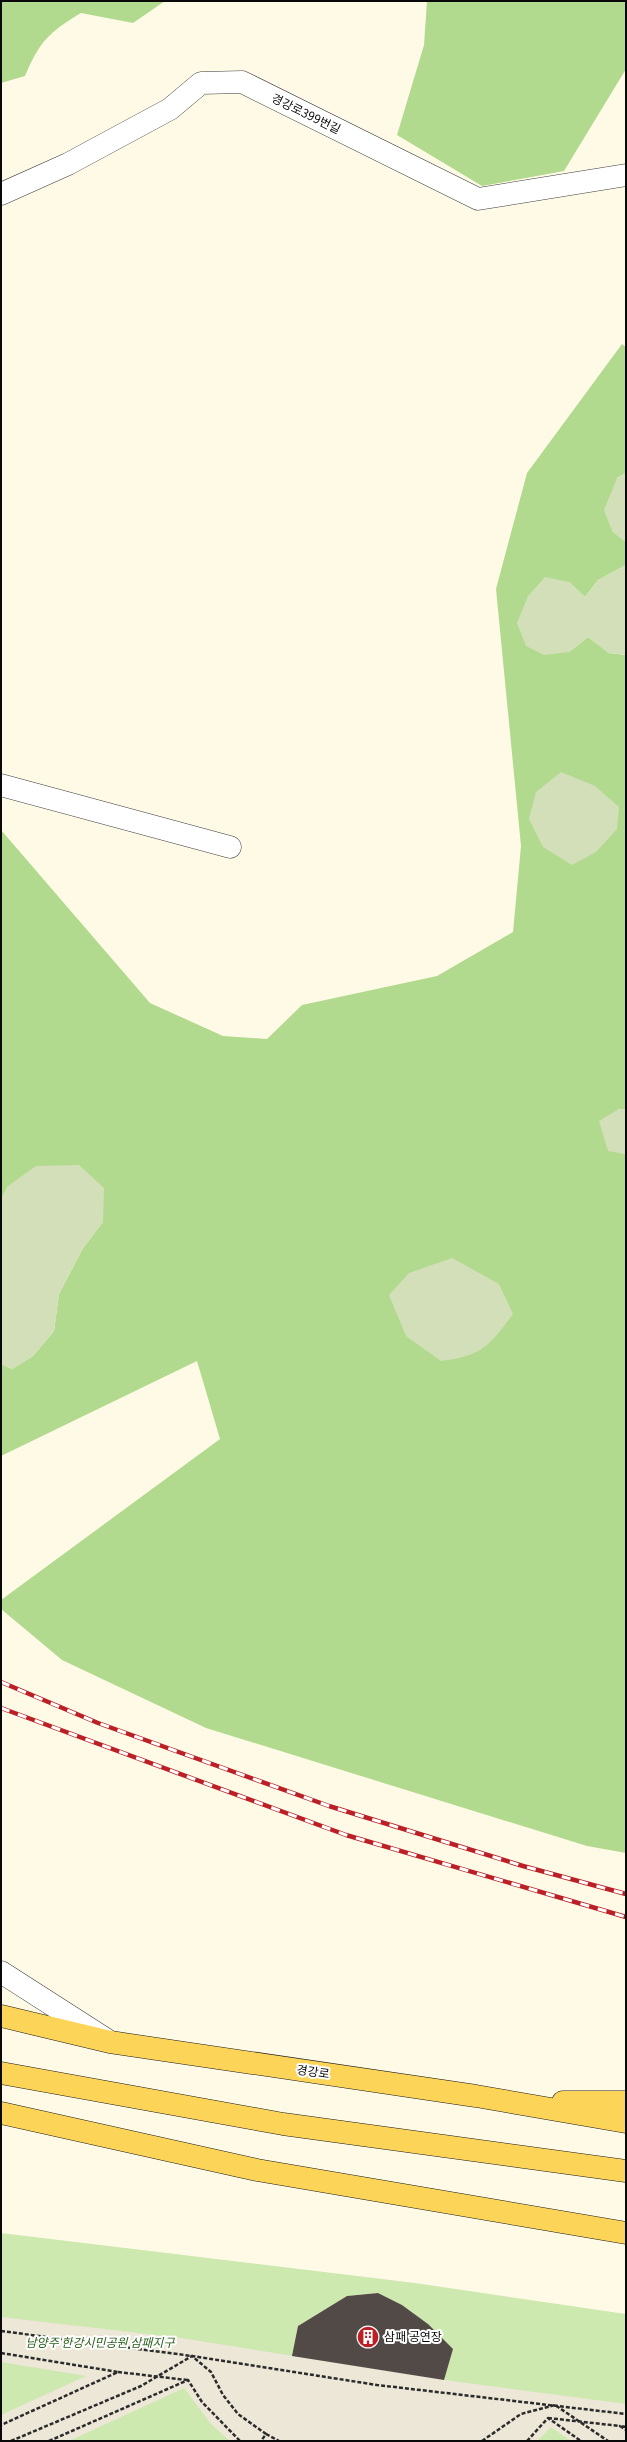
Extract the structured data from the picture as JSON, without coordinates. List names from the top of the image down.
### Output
{
  "streets": {
    "main road": ["경강로"],
    "street": ["경강로399번길"]
  },
  "parks": ["남양주 한강시민공원 삼패지구"],
  "places": {
    "building": ["삼패 공연장"]
  }
}
